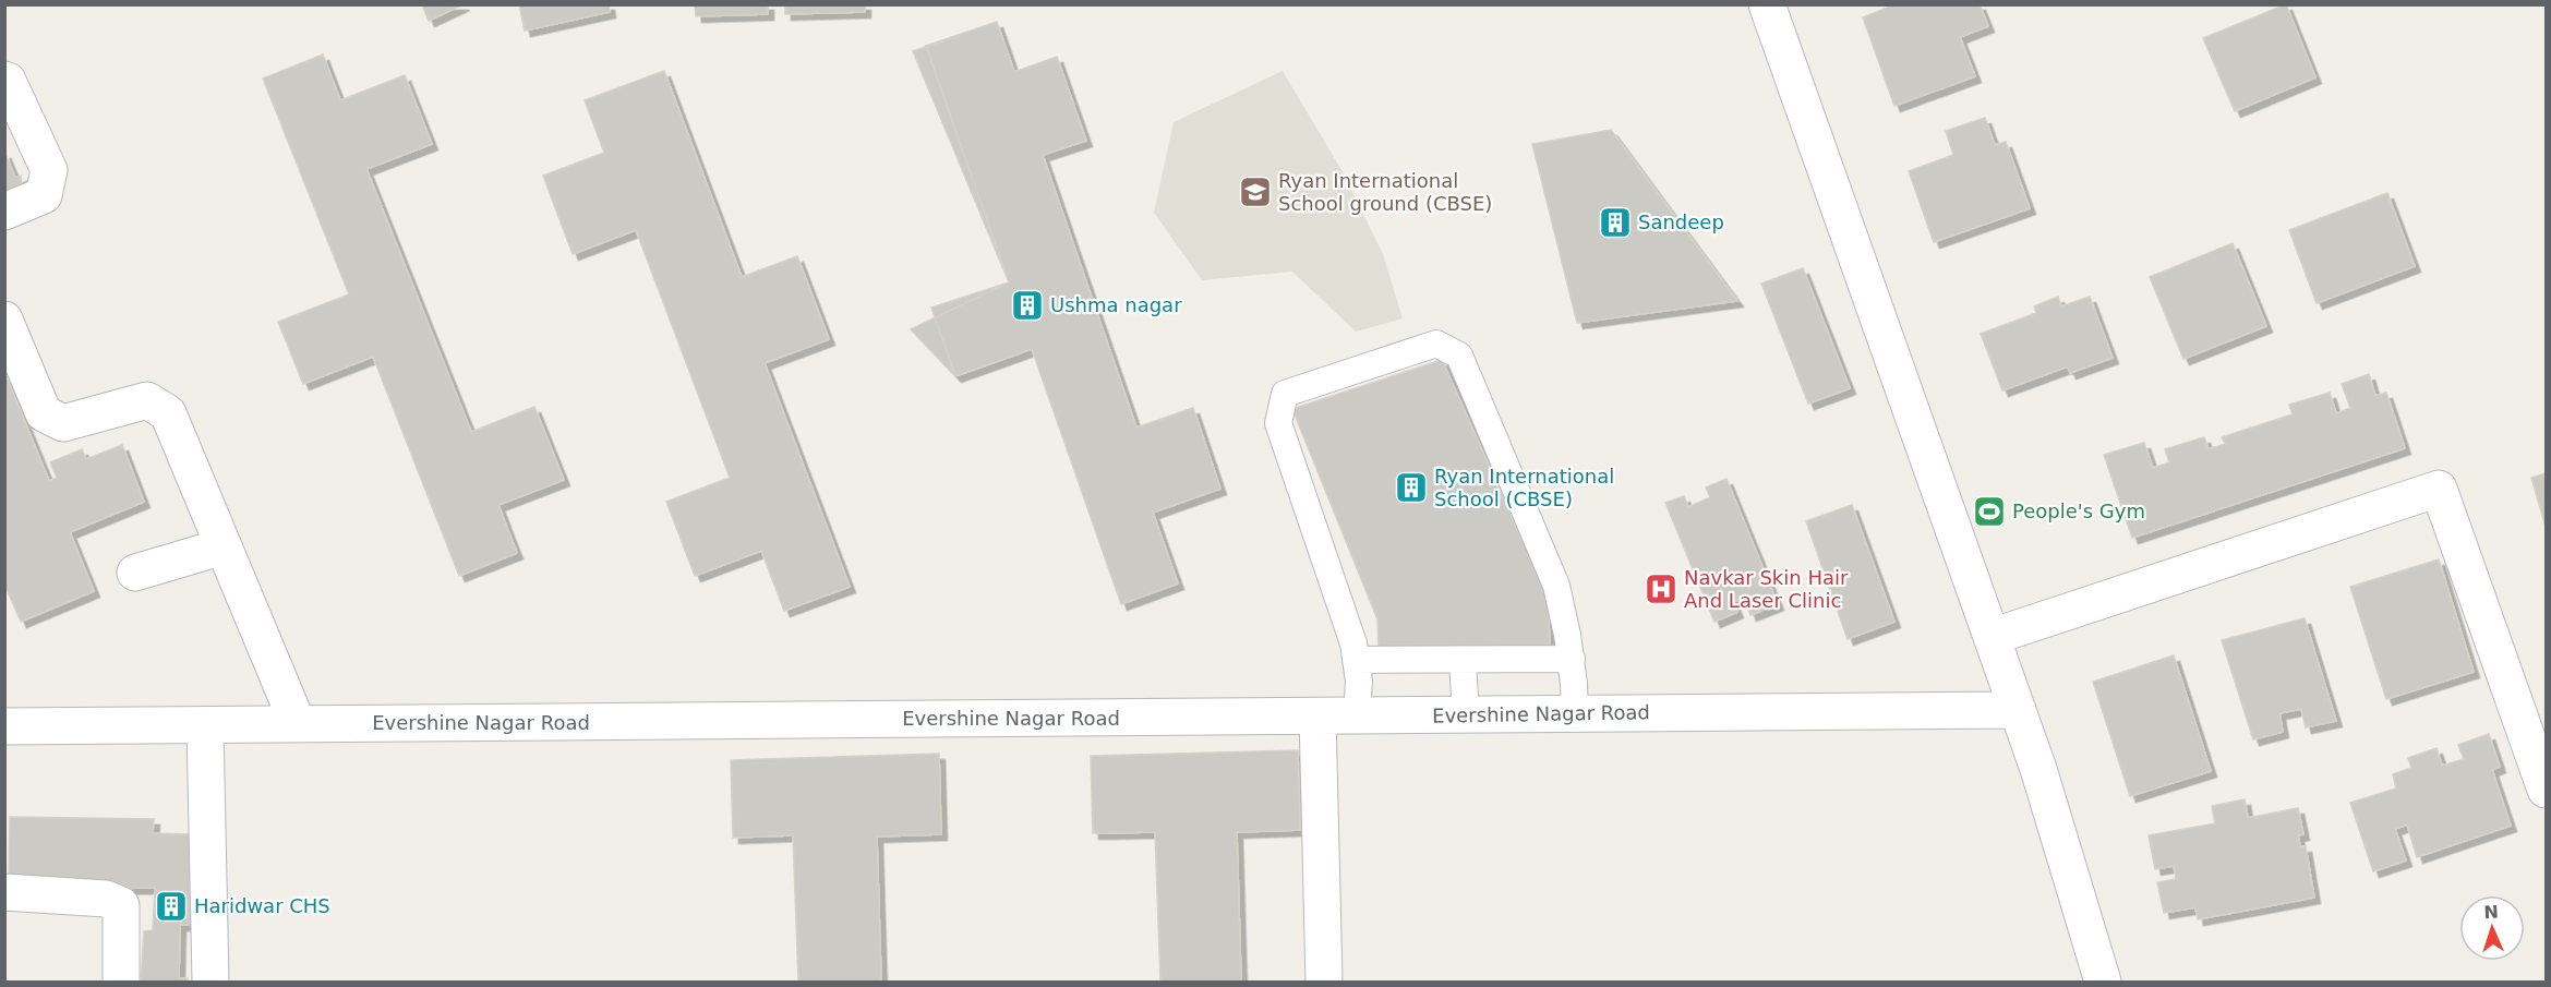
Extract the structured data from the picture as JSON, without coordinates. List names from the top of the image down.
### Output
{
  "streets": {
    "street": ["Evershine Nagar Road"]
  },
  "places": {
    "school or university": ["Ryan International School ground (CBSE)"],
    "building": [
      "Sandeep",
      "Ushma nagar",
      "Ryan International School (CBSE)",
      "Haridwar CHS"
    ],
    "sports": ["People's Gym"],
    "hospital": ["Navkar Skin Hair And Laser Clinic"]
  },
  "north": "top"
}
